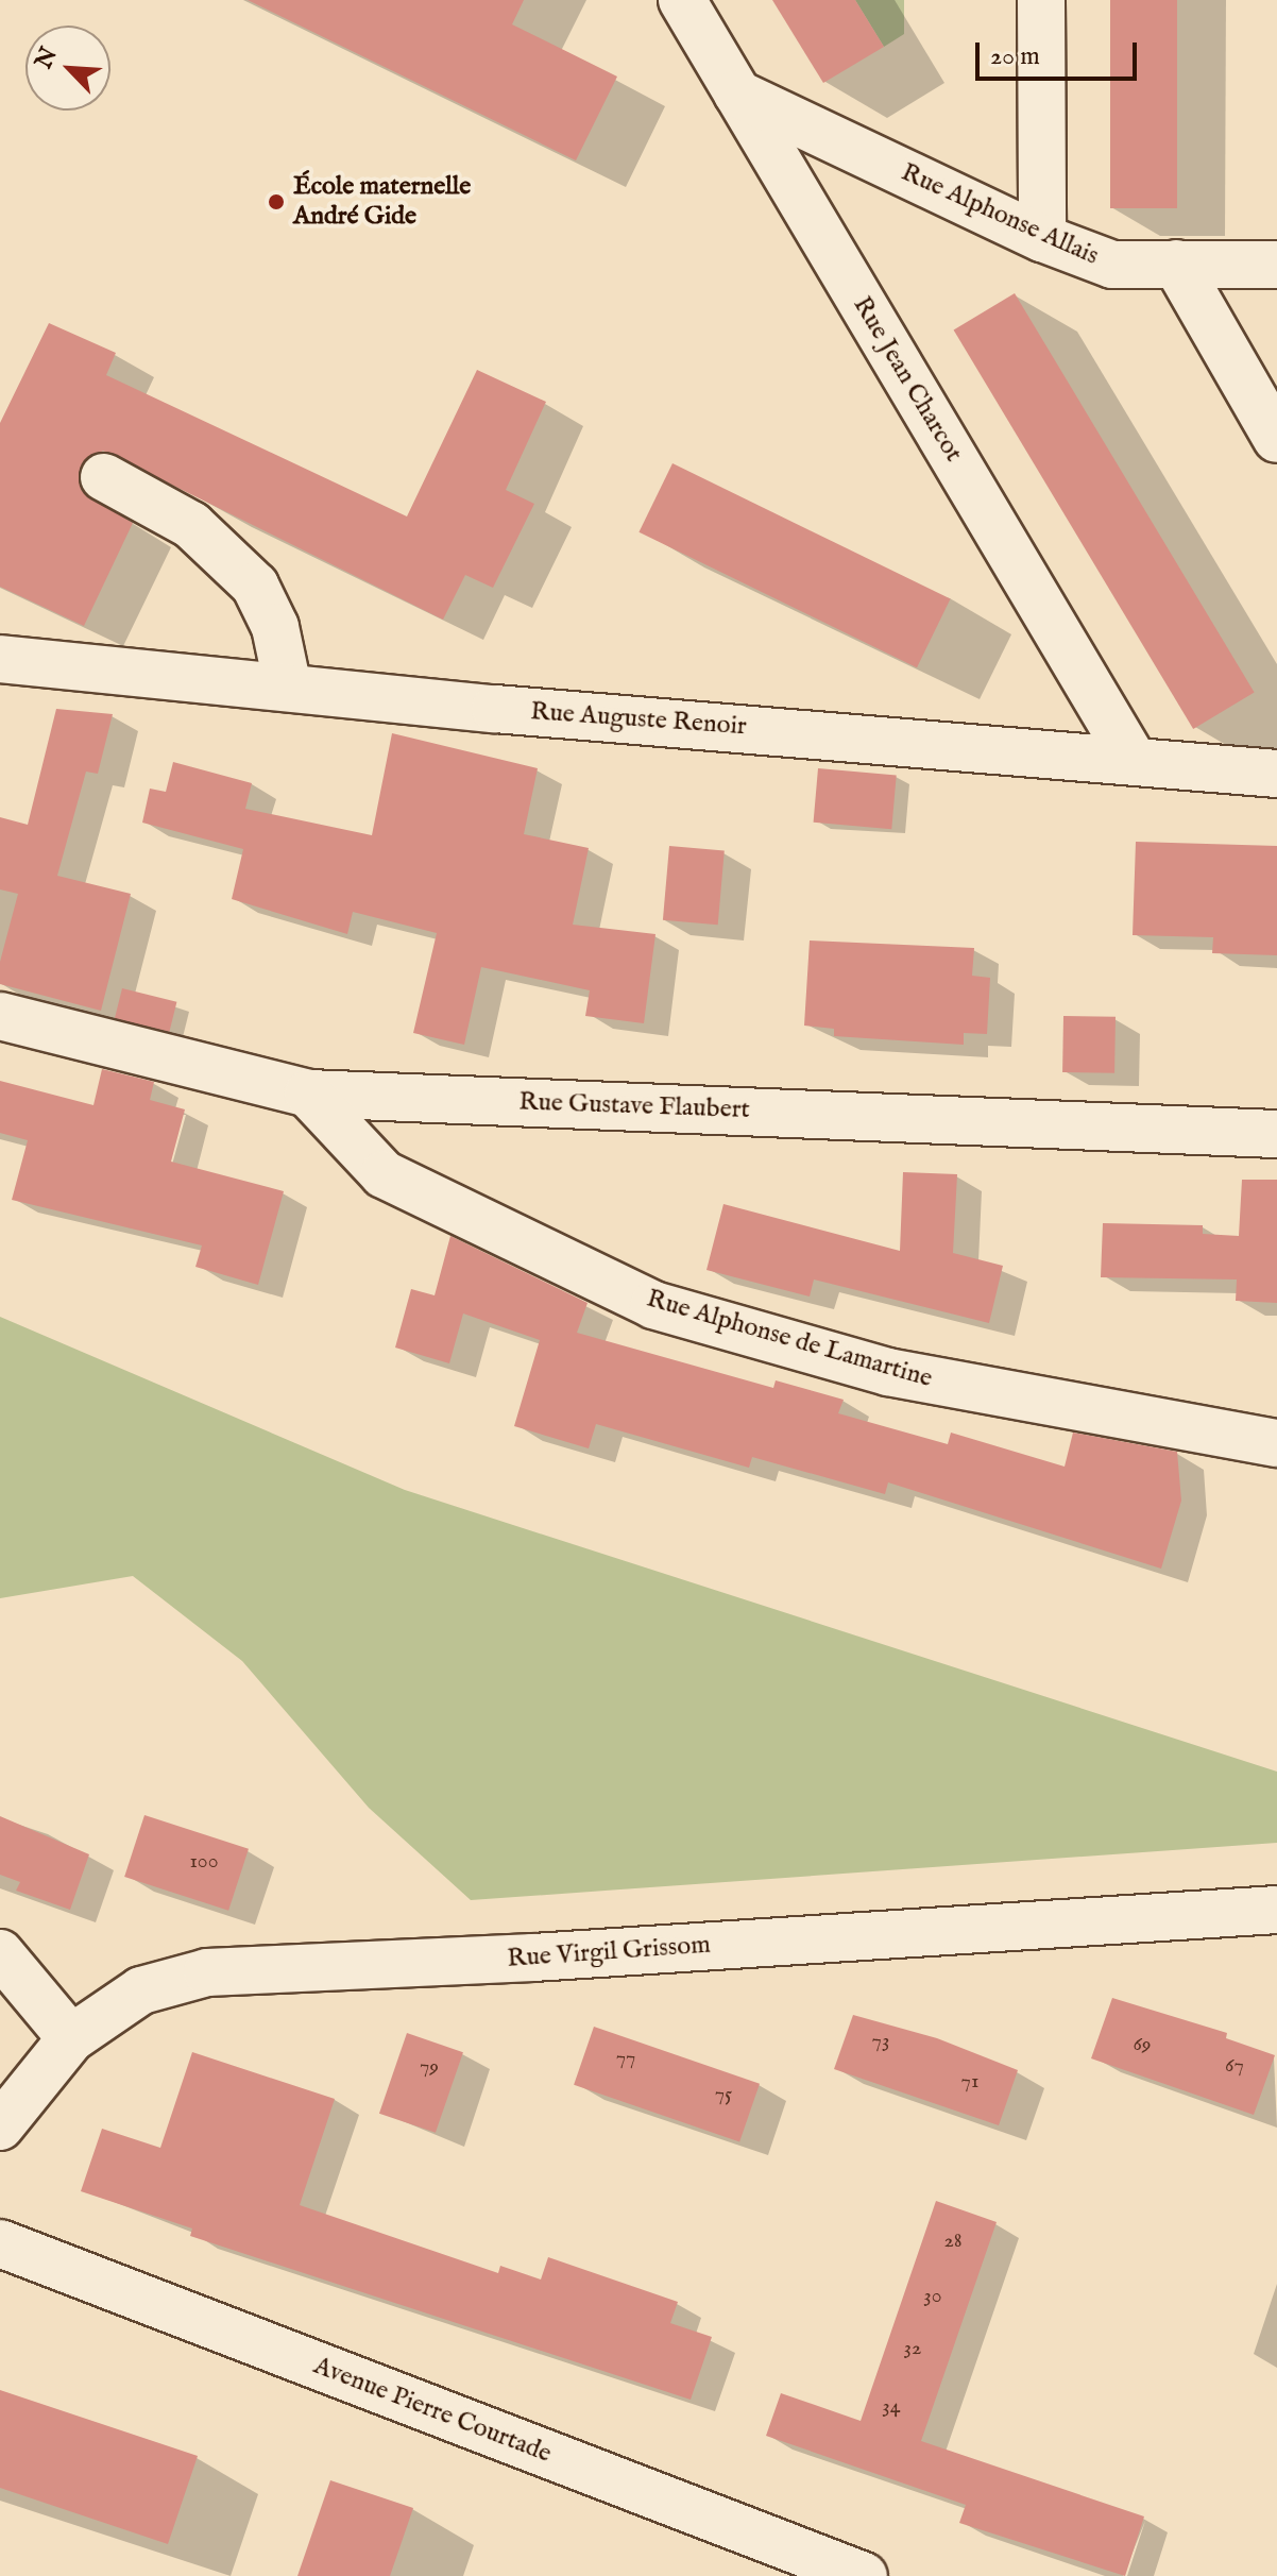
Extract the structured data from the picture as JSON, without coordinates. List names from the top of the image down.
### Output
{
  "streets": {
    "street": [
      "Rue Alphonse Allais",
      "Rue Jean Charcot",
      "Rue Auguste Renoir",
      "Rue Gustave Flaubert",
      "Rue Alphonse de Lamartine",
      "Rue Virgil Grissom",
      "Avenue Pierre Courtade"
    ]
  },
  "crossings": [
    ["Rue Alphonse Allais", "Rue Jean Charcot"],
    ["Rue Jean Charcot", "Rue Auguste Renoir"],
    ["Rue Gustave Flaubert", "Rue Alphonse de Lamartine"]
  ],
  "places": ["École maternelle André Gide"],
  "house_numbers": [
    "100",
    "73",
    "69",
    "77",
    "67",
    "79",
    "71",
    "75",
    "28",
    "30",
    "32",
    "34"
  ],
  "scale_bar": "20 m",
  "north": "top left"
}
